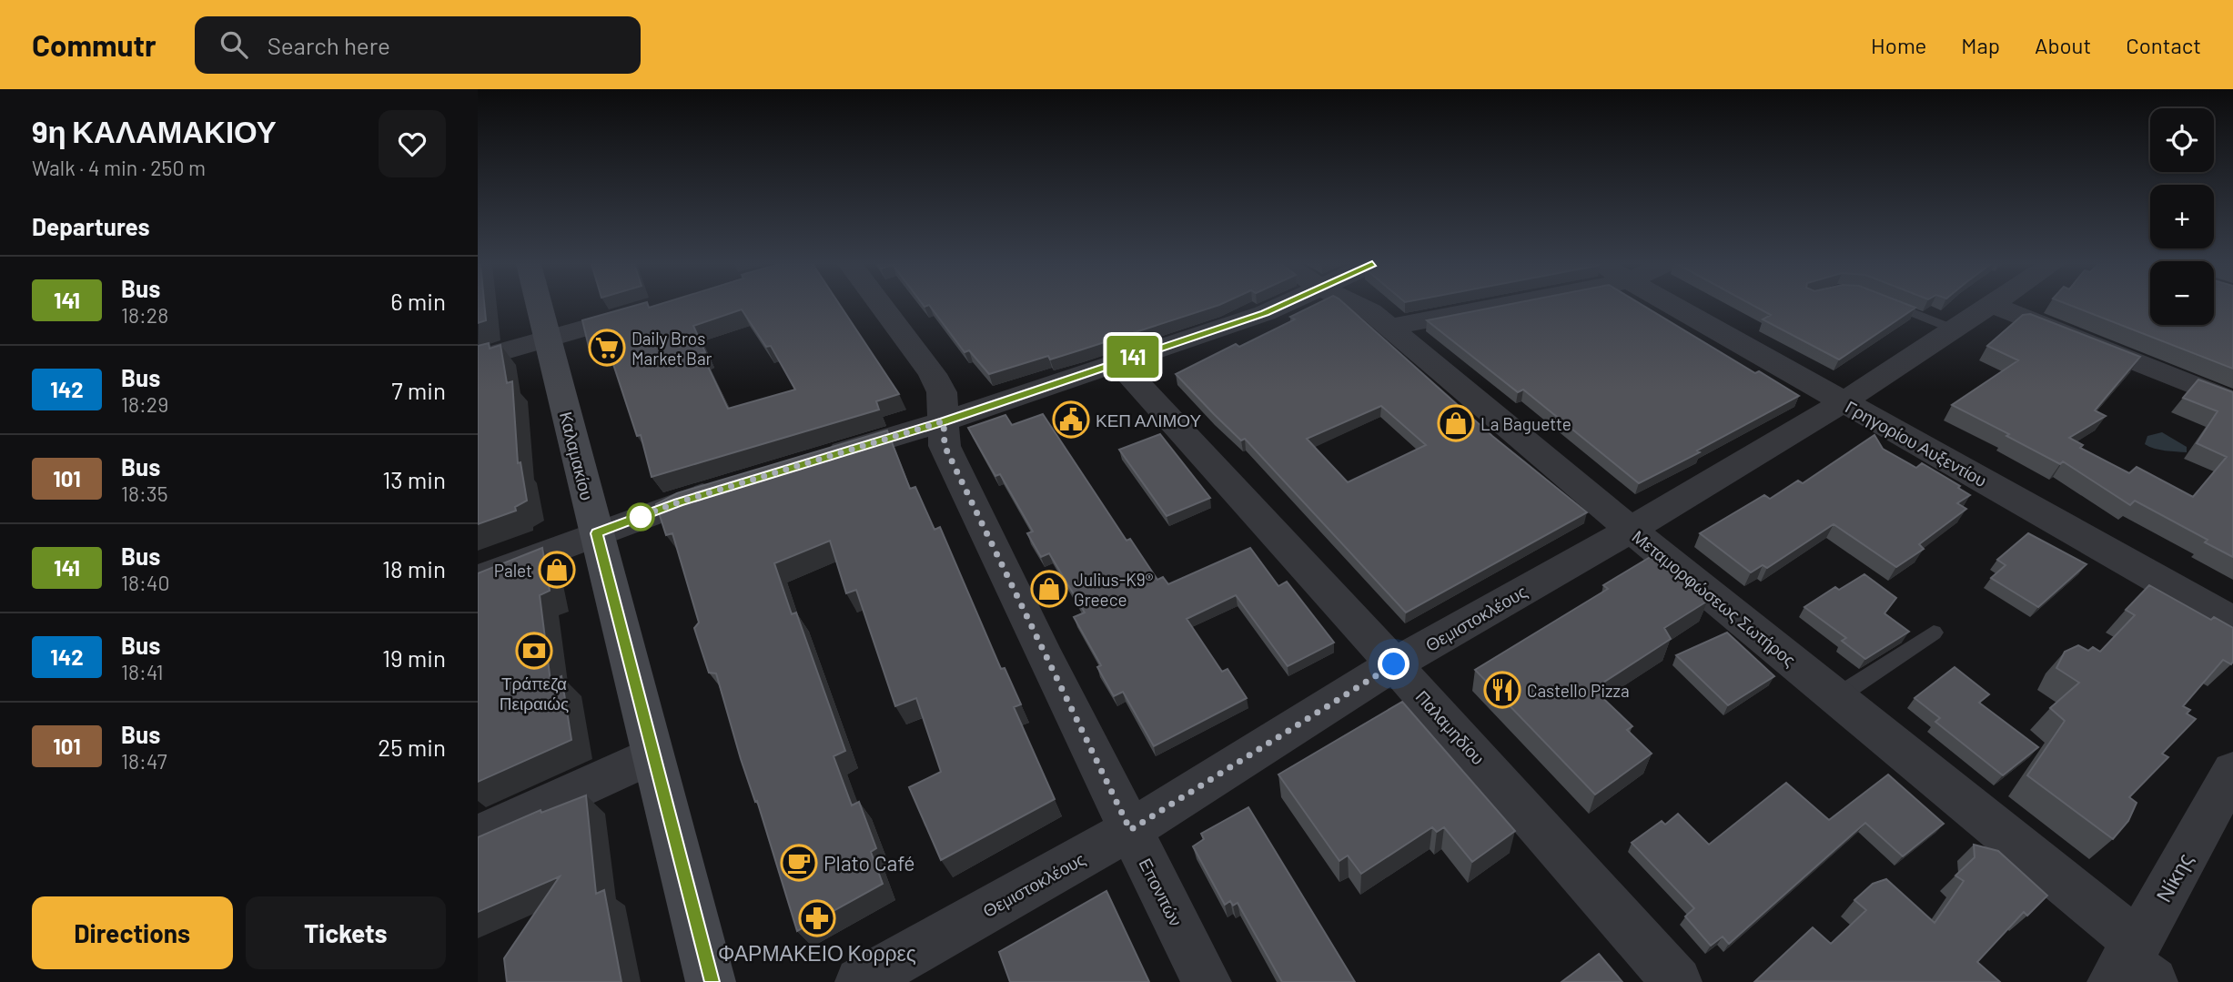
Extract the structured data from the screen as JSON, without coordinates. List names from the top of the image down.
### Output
{
  "streets": {
    "main road": ["Καλαμακίου"],
    "street": [
      "Γρηγορίου Αυξεντίου",
      "Μεταμορφώσεως Σωτήρος",
      "Θεμιστοκλέους",
      "Παλαμηδίου",
      "Νίκης",
      "Επονιτών"
    ]
  },
  "crossings": [
    ["Γρηγορίου Αυξεντίου", "Θεμιστοκλέους"],
    ["Μεταμορφώσεως Σωτήρος", "Θεμιστοκλέους"],
    ["Μεταμορφώσεως Σωτήρος", "Νίκης"],
    ["Θεμιστοκλέους", "Παλαμηδίου"],
    ["Θεμιστοκλέους", "Επονιτών"]
  ],
  "places": {
    "supermarket": ["Daily Bros Market Bar"],
    "public building": ["ΚΕΠ ΑΛΙΜΟΥ"],
    "shop": ["La Baguette", "Palet", "Julius-K9® Greece"],
    "bank": ["Τράπεζα Πειραιώς"],
    "restaurant": ["Castello Pizza"],
    "cafe": ["Plato Café"],
    "pharmacy": ["ΦΑΡΜΑΚΕΙΟ Κορρες"]
  },
  "lines": ["bus line 141"],
  "page": {
    "header": "Commutr",
    "search": "Search here",
    "nav": [
      "Home",
      "Map",
      "About",
      "Contact"
    ],
    "heading": [
      ["9η ΚΑΛΑΜΑΚΙΟΥ", "Walk · 4 min · 250 m"],
      "Departures"
    ],
    "on_map": "141",
    "map_buttons": ["+", "−"],
    "list": [
      {
        "mark": "141",
        "name": "Bus",
        "note": "18:28",
        "value": "6 min"
      },
      {
        "mark": "142",
        "name": "Bus",
        "note": "18:29",
        "value": "7 min"
      },
      {
        "mark": "101",
        "name": "Bus",
        "note": "18:35",
        "value": "13 min"
      },
      {
        "mark": "141",
        "name": "Bus",
        "note": "18:40",
        "value": "18 min"
      },
      {
        "mark": "142",
        "name": "Bus",
        "note": "18:41",
        "value": "19 min"
      },
      {
        "mark": "101",
        "name": "Bus",
        "note": "18:47",
        "value": "25 min"
      }
    ],
    "buttons": ["Directions", "Tickets"]
  }
}
